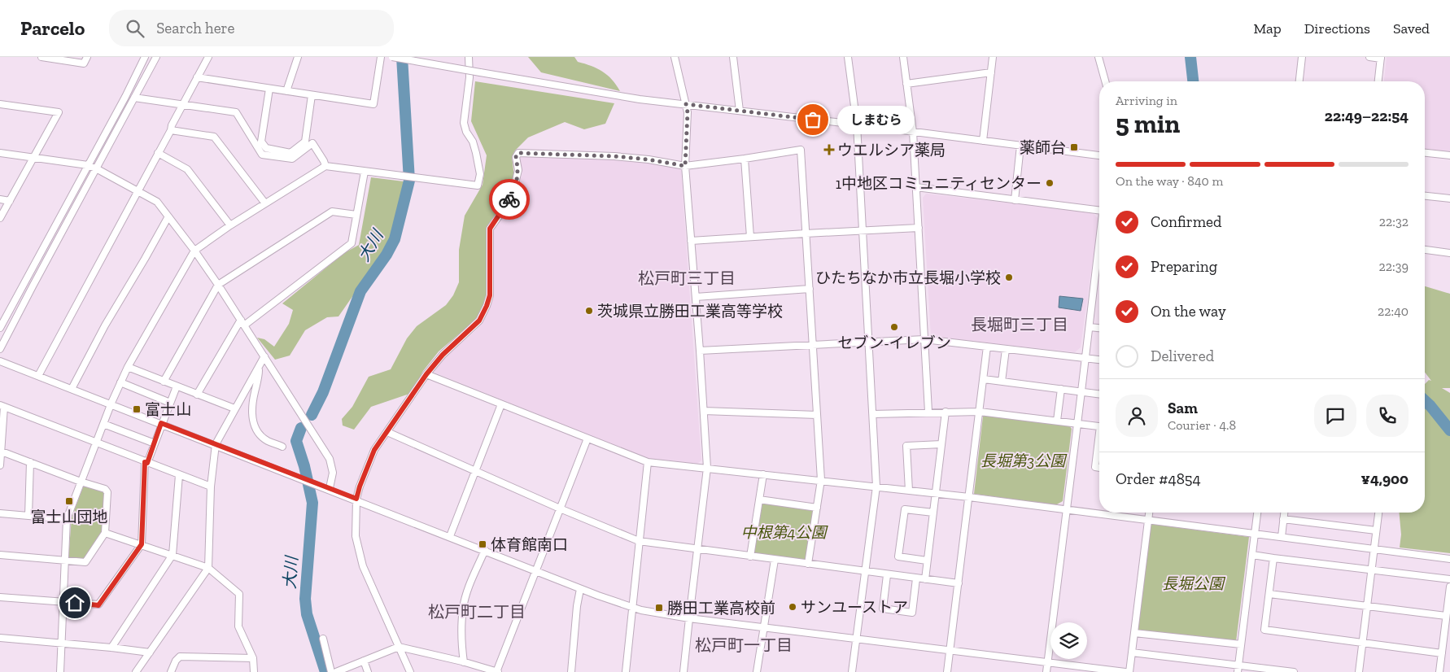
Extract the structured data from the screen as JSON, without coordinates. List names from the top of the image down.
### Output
{
  "districts": [
    "松戸町三丁目",
    "長堀町三丁目",
    "松戸町二丁目",
    "松戸町一丁目"
  ],
  "water": ["大川"],
  "parks": ["長堀第3公園", "中根第4公園", "長堀公園"],
  "places": {
    "other": [
      "しまむら",
      "1中地区コミュニティセンター",
      "ひたちなか市立長堀小学校",
      "茨城県立勝田工業高等学校",
      "セブン-イレブン",
      "サンユーストア"
    ],
    "transit": [
      "薬師台",
      "富士山",
      "富士山団地",
      "体育館南口",
      "勝田工業高校前"
    ],
    "health": ["ウエルシア薬局"]
  },
  "page": {
    "header": "Parcelo",
    "search": "Search here",
    "nav": ["Map", "Directions", "Saved"],
    "heading": ["5 min", "Arriving in", "22:49–22:54"],
    "panel": [
      "Sam",
      "Courier · 4.8",
      "Order #4854",
      "¥4,900"
    ],
    "bubble": "しまむら",
    "bar": "On the way · 840 m",
    "list": [
      ["Confirmed", "22:32"],
      ["Preparing", "22:39"],
      ["On the way", "22:40"],
      "Delivered"
    ]
  }
}
